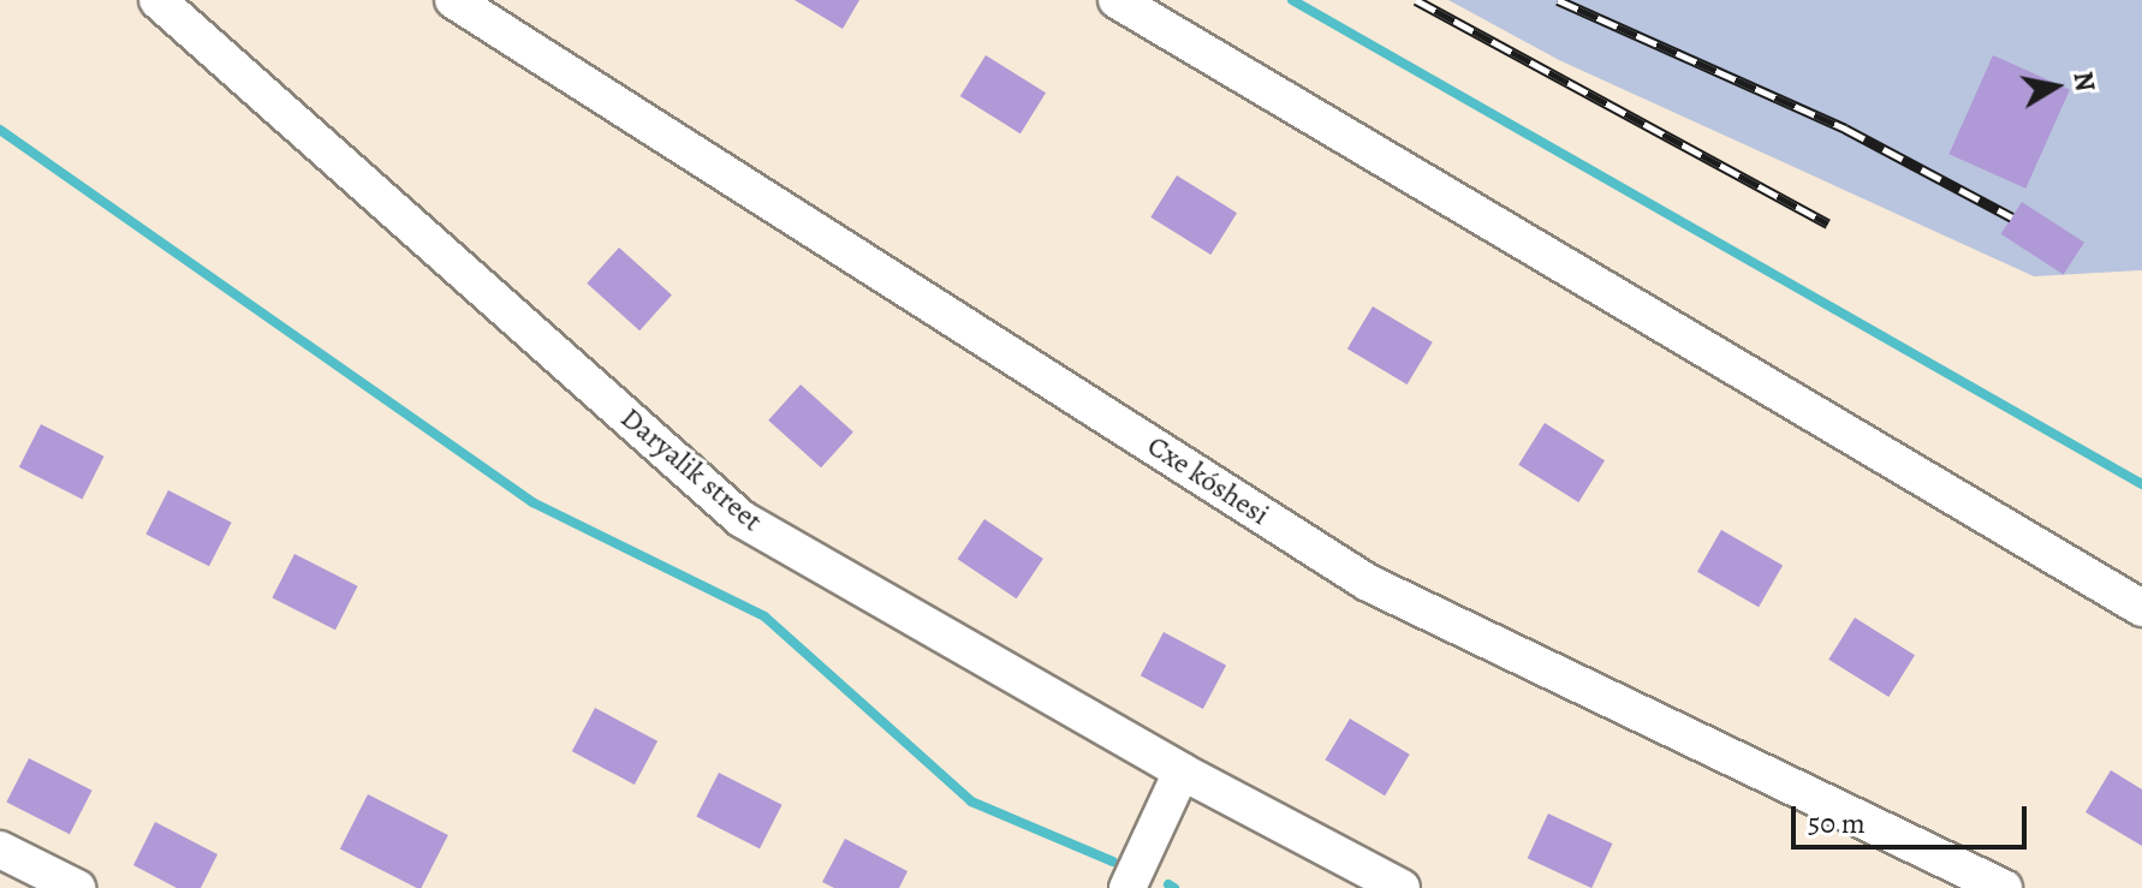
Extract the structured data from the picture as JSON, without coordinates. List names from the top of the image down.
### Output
{
  "streets": {
    "street": ["Daryalik street", "Cxe kóshesi"]
  },
  "scale_bar": "50 m",
  "north": "right"
}
